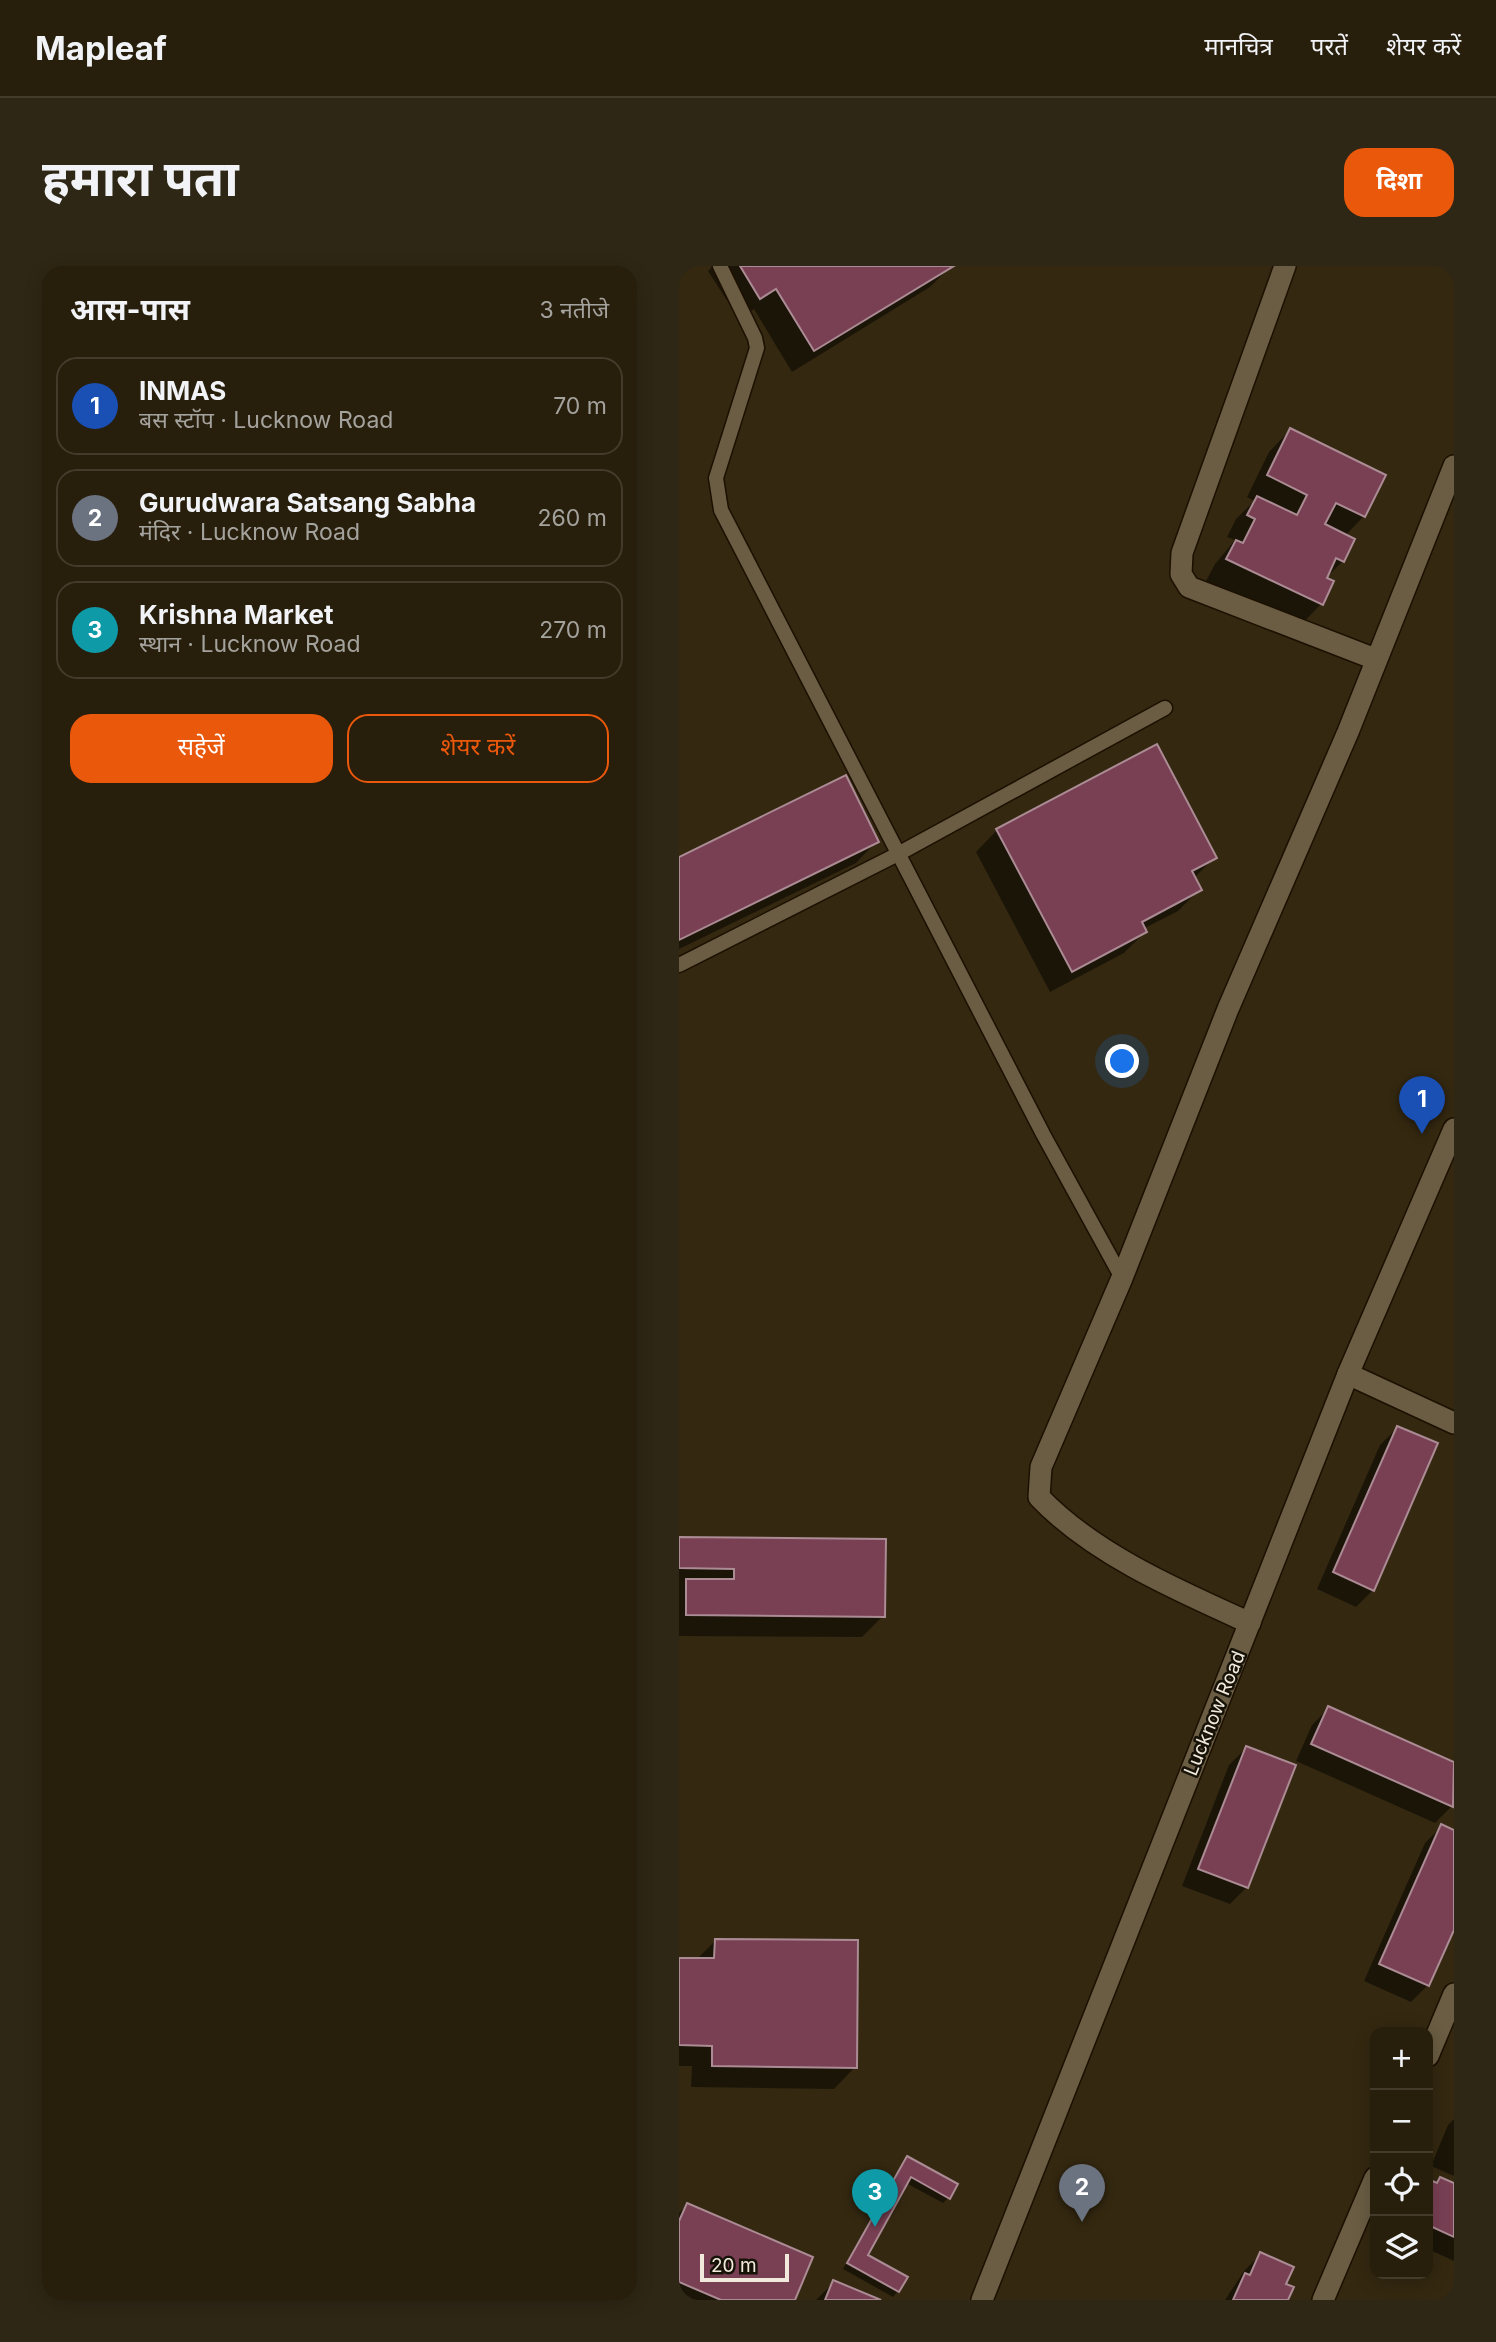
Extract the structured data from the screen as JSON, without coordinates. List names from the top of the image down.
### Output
{
  "streets": {
    "street": ["Lucknow Road"]
  },
  "scale_bar": "20 m",
  "page": {
    "header": "Mapleaf",
    "nav": ["मानचित्र", "परतें", "शेयर करें"],
    "buttons": [
      "दिशा",
      ["सहेजें", "शेयर करें"]
    ],
    "title": "हमारा पता",
    "heading": ["आस-पास", "3 नतीजे"],
    "list": [
      {
        "mark": "1",
        "name": "INMAS",
        "note": "बस स्टॉप · Lucknow Road",
        "value": "70 m"
      },
      {
        "mark": "2",
        "name": "Gurudwara Satsang Sabha",
        "note": "मंदिर · Lucknow Road",
        "value": "260 m"
      },
      {
        "mark": "3",
        "name": "Krishna Market",
        "note": "स्थान · Lucknow Road",
        "value": "270 m"
      }
    ],
    "pins": ["1", "2", "3"],
    "map_buttons": ["+", "−"],
    "scale": "20 m"
  }
}
